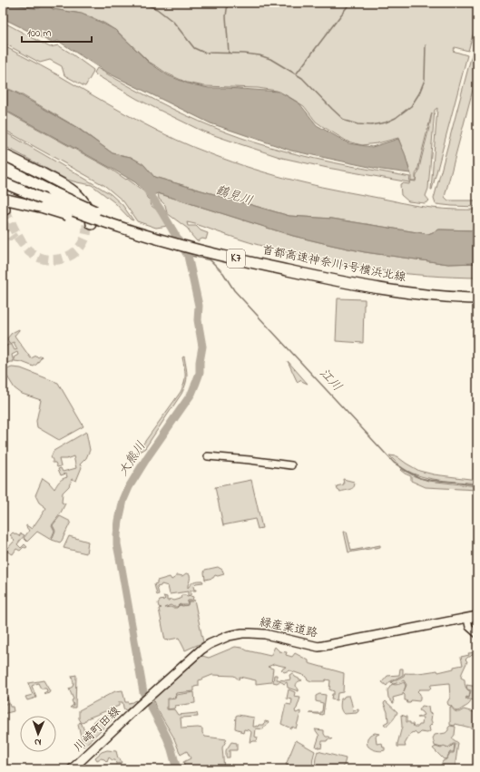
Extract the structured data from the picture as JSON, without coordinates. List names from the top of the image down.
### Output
{
  "streets": {
    "highway": ["K7", "首都高速神奈川7号横浜北線"],
    "main road": ["緑産業道路", "川崎町田線"]
  },
  "crossings": [
    ["緑産業道路", "川崎町田線"]
  ],
  "water": ["鶴見川", "江川", "大熊川"],
  "scale_bar": "100 m",
  "north": "bottom"
}
